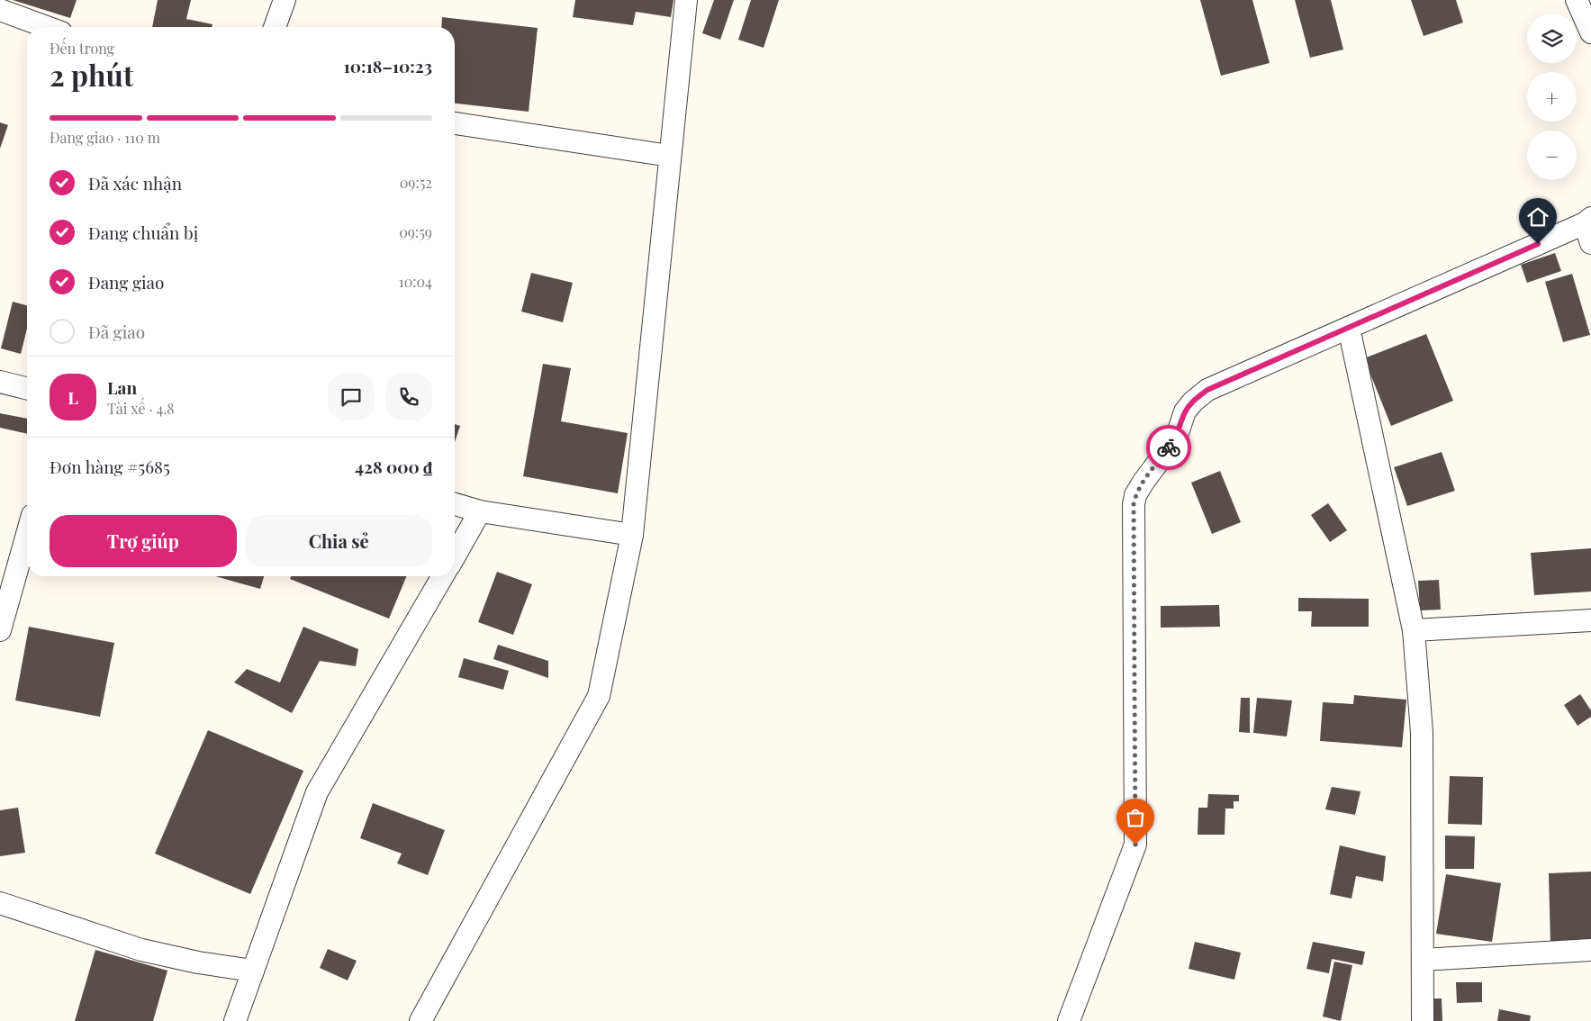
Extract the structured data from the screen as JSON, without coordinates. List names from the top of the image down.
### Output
{
  "page": {
    "map_buttons": ["+", "−"],
    "heading": ["2 phút", "Đến trong", "10:18–10:23"],
    "panel": [
      "Lan",
      "Tài xế · 4.8",
      "Đơn hàng #5685",
      "428 000 ₫"
    ],
    "bar": "Đang giao · 110 m",
    "list": [
      ["Đã xác nhận", "09:52"],
      ["Đang chuẩn bị", "09:59"],
      ["Đang giao", "10:04"],
      "Đã giao"
    ],
    "round": "L",
    "buttons": ["Trợ giúp", "Chia sẻ"]
  }
}
